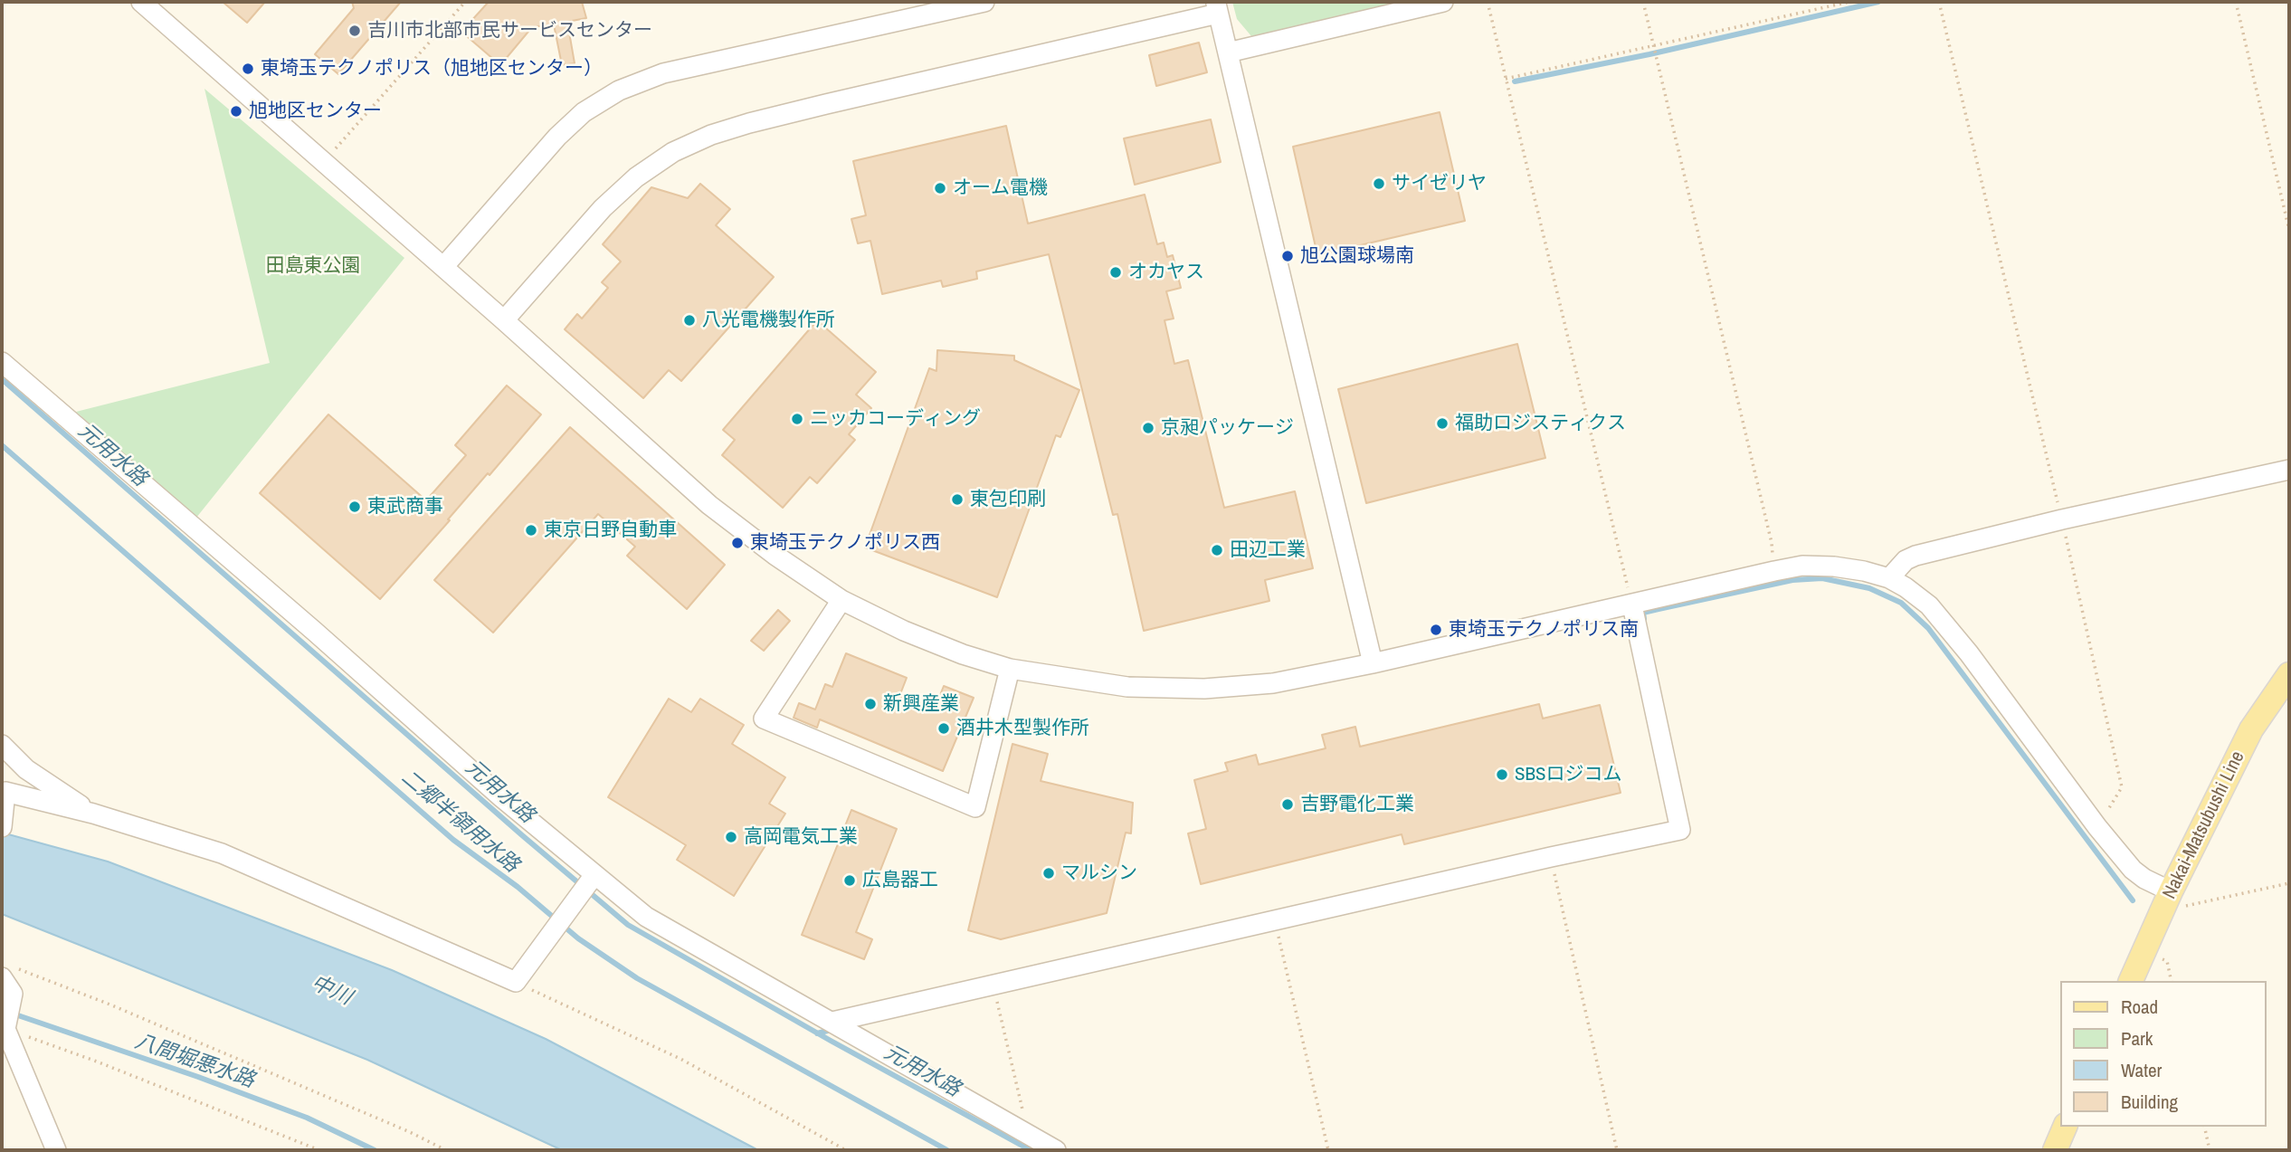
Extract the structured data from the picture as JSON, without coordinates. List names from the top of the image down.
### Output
{
  "streets": {
    "main road": ["Nakai-Matsubushi Line"]
  },
  "water": [
    "元用水路",
    "二郷半領用水路",
    "中川",
    "八間堀悪水路"
  ],
  "parks": ["田島東公園"],
  "places": [
    "吉川市北部市民サービスセンター",
    "東埼玉テクノポリス（旭地区センター）",
    "旭地区センター",
    "サイゼリヤ",
    "オーム電機",
    "旭公園球場南",
    "オカヤス",
    "八光電機製作所",
    "ニッカコーディング",
    "福助ロジスティクス",
    "京昶パッケージ",
    "東包印刷",
    "東武商事",
    "東京日野自動車",
    "東埼玉テクノポリス西",
    "田辺工業",
    "東埼玉テクノポリス南",
    "新興産業",
    "酒井木型製作所",
    "SBSロジコム",
    "吉野電化工業",
    "高岡電気工業",
    "マルシン",
    "広島器工"
  ],
  "legend": [
    "Road",
    "Park",
    "Water",
    "Building"
  ]
}
